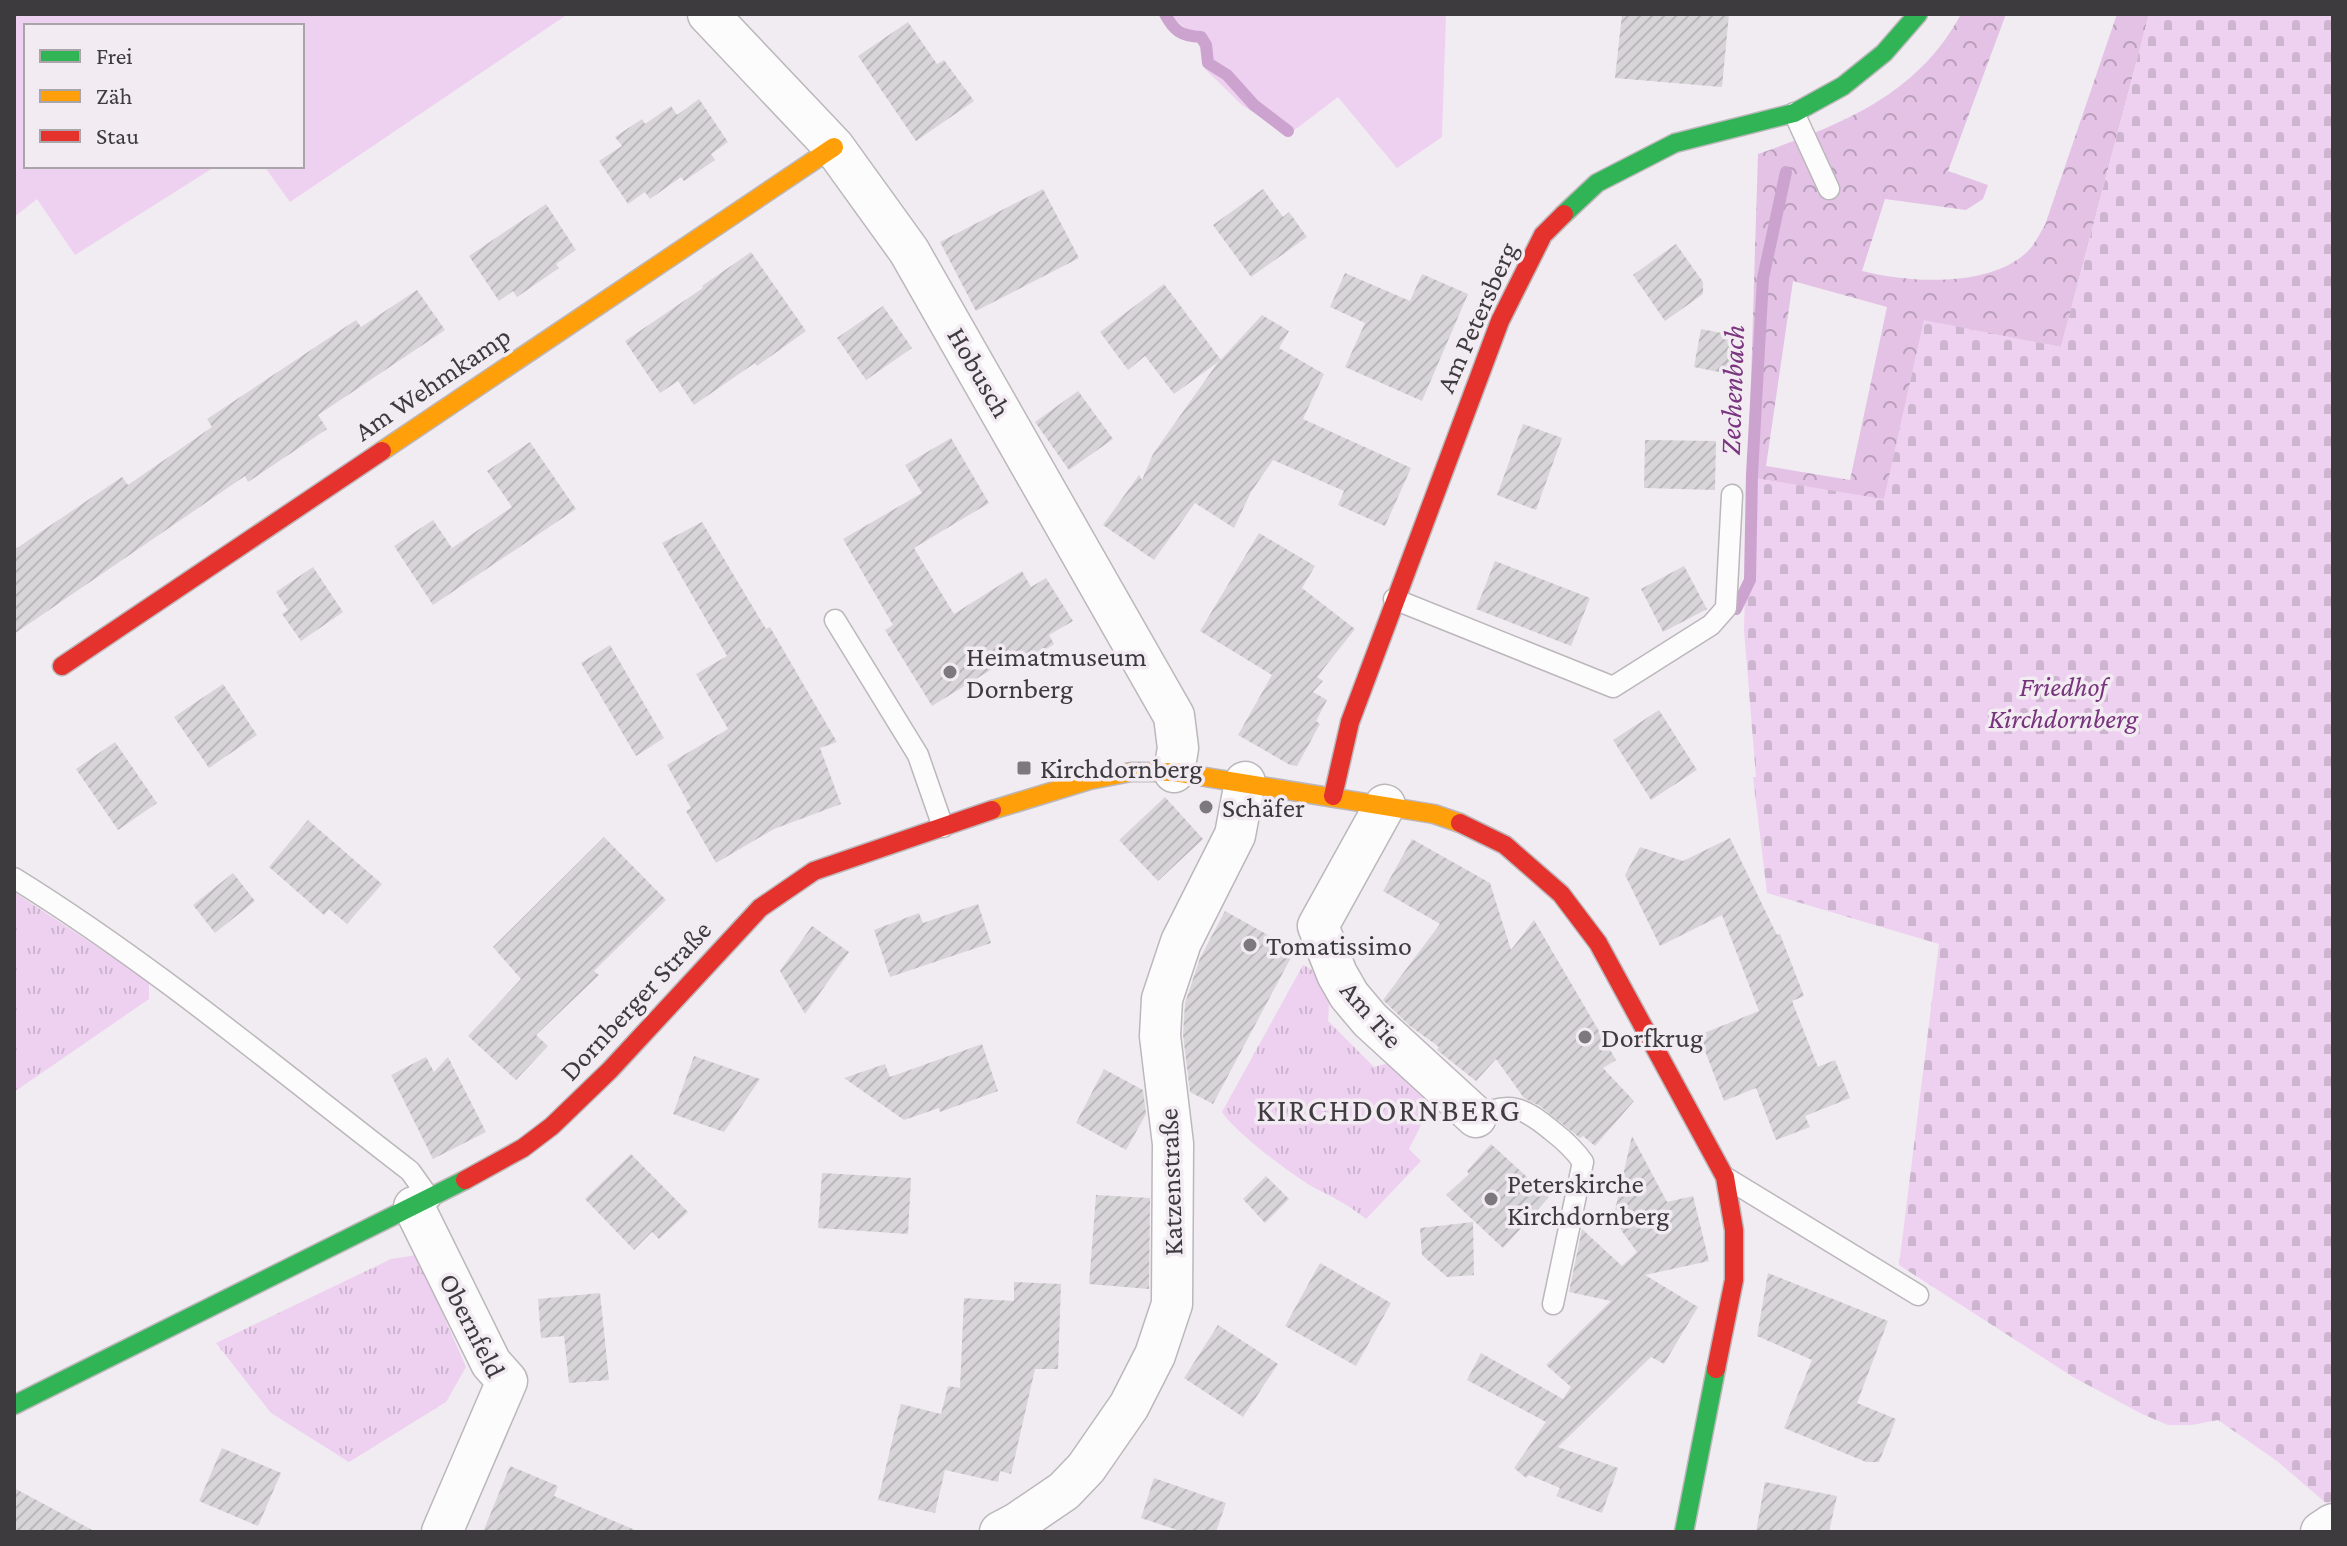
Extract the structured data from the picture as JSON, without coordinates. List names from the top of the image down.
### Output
{
  "streets": {
    "street": [
      "Am Petersberg",
      "Hobusch",
      "Am Wehmkamp",
      "Dornberger Straße",
      "Am Tie",
      "Katzenstraße",
      "Obernfeld"
    ]
  },
  "crossings": [
    ["Am Petersberg", "Dornberger Straße"],
    ["Hobusch", "Am Wehmkamp"],
    ["Hobusch", "Dornberger Straße"],
    ["Dornberger Straße", "Am Tie"],
    ["Dornberger Straße", "Katzenstraße"],
    ["Dornberger Straße", "Obernfeld"]
  ],
  "districts": ["KIRCHDORNBERG"],
  "water": ["Zechenbach"],
  "parks": ["Friedhof Kirchdornberg"],
  "places": {
    "other": [
      "Heimatmuseum Dornberg",
      "Schäfer",
      "Tomatissimo",
      "Dorfkrug",
      "Peterskirche Kirchdornberg"
    ],
    "transit": ["Kirchdornberg"]
  },
  "legend": ["Frei", "Zäh", "Stau"]
}
